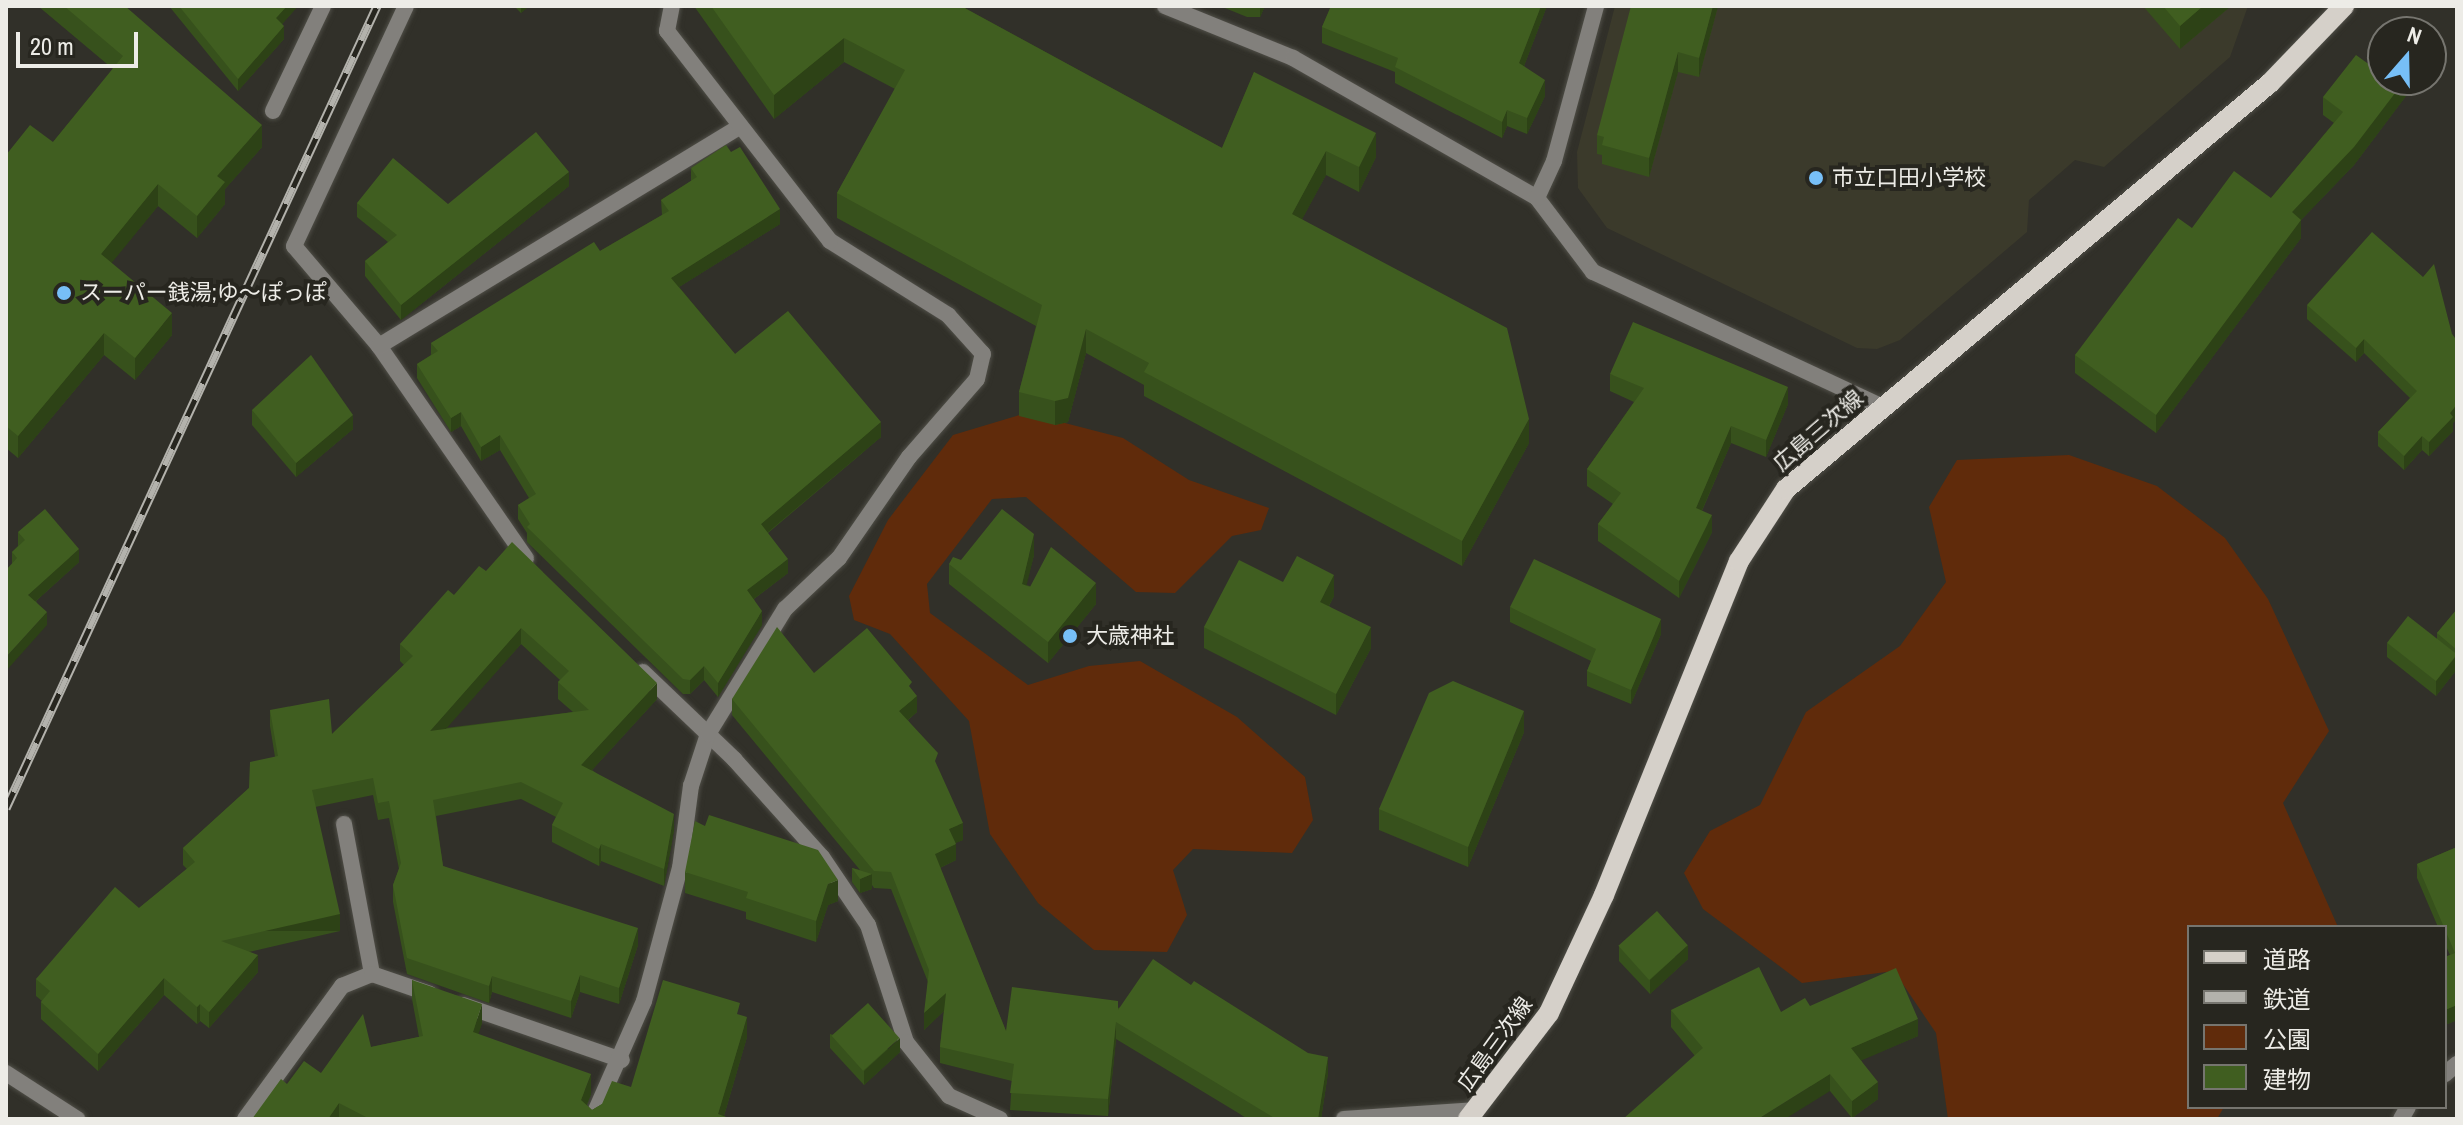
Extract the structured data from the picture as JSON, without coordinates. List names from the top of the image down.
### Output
{
  "streets": {
    "main road": ["広島三次線"]
  },
  "places": ["市立口田小学校", "スーパー銭湯;ゆ～ぽっぽ", "大歳神社"],
  "legend": [
    "道路",
    "鉄道",
    "公園",
    "建物"
  ],
  "scale_bar": "20 m",
  "north": "top"
}
